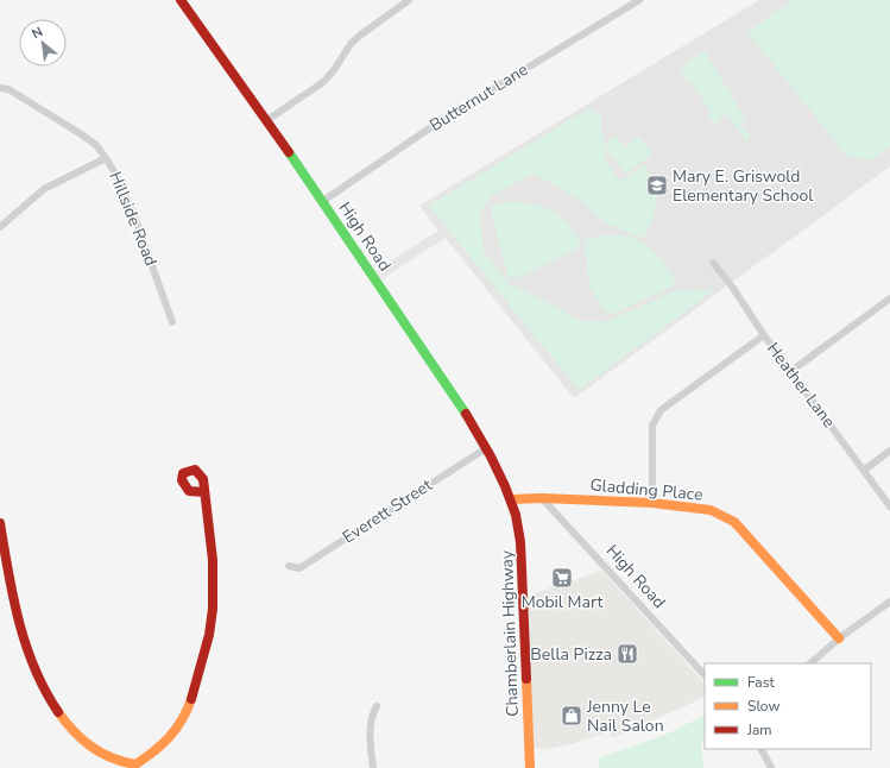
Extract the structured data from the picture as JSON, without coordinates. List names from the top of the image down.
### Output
{
  "streets": {
    "street": [
      "Butternut Lane",
      "Hillside Road",
      "High Road",
      "Heather Lane",
      "Gladding Place",
      "Everett Street",
      "Chamberlain Highway"
    ]
  },
  "crossings": [
    ["Butternut Lane", "High Road"],
    ["High Road", "Gladding Place"],
    ["High Road", "Everett Street"],
    ["High Road", "Chamberlain Highway"],
    ["Gladding Place", "Chamberlain Highway"]
  ],
  "places": {
    "school or university": ["Mary E. Griswold Elementary School"],
    "supermarket": ["Mobil Mart"],
    "restaurant": ["Bella Pizza"],
    "shop": ["Jenny Le Nail Salon"]
  },
  "legend": ["Fast", "Slow", "Jam"],
  "north": "top left"
}
